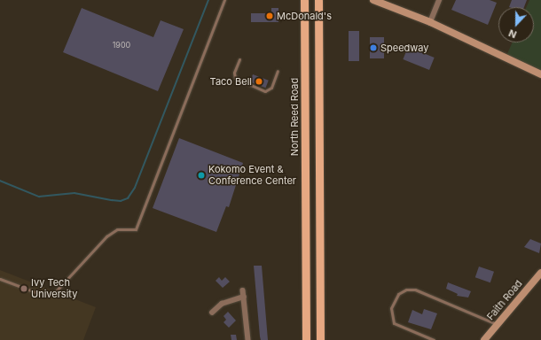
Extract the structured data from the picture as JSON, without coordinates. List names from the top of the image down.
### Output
{
  "streets": {
    "main road": ["North Reed Road"],
    "street": ["Faith Road"]
  },
  "places": [
    "McDonald's",
    "Speedway",
    "Taco Bell",
    "Kokomo Event & Conference Center",
    "Ivy Tech University"
  ],
  "house_numbers": ["1900"],
  "north": "bottom"
}
